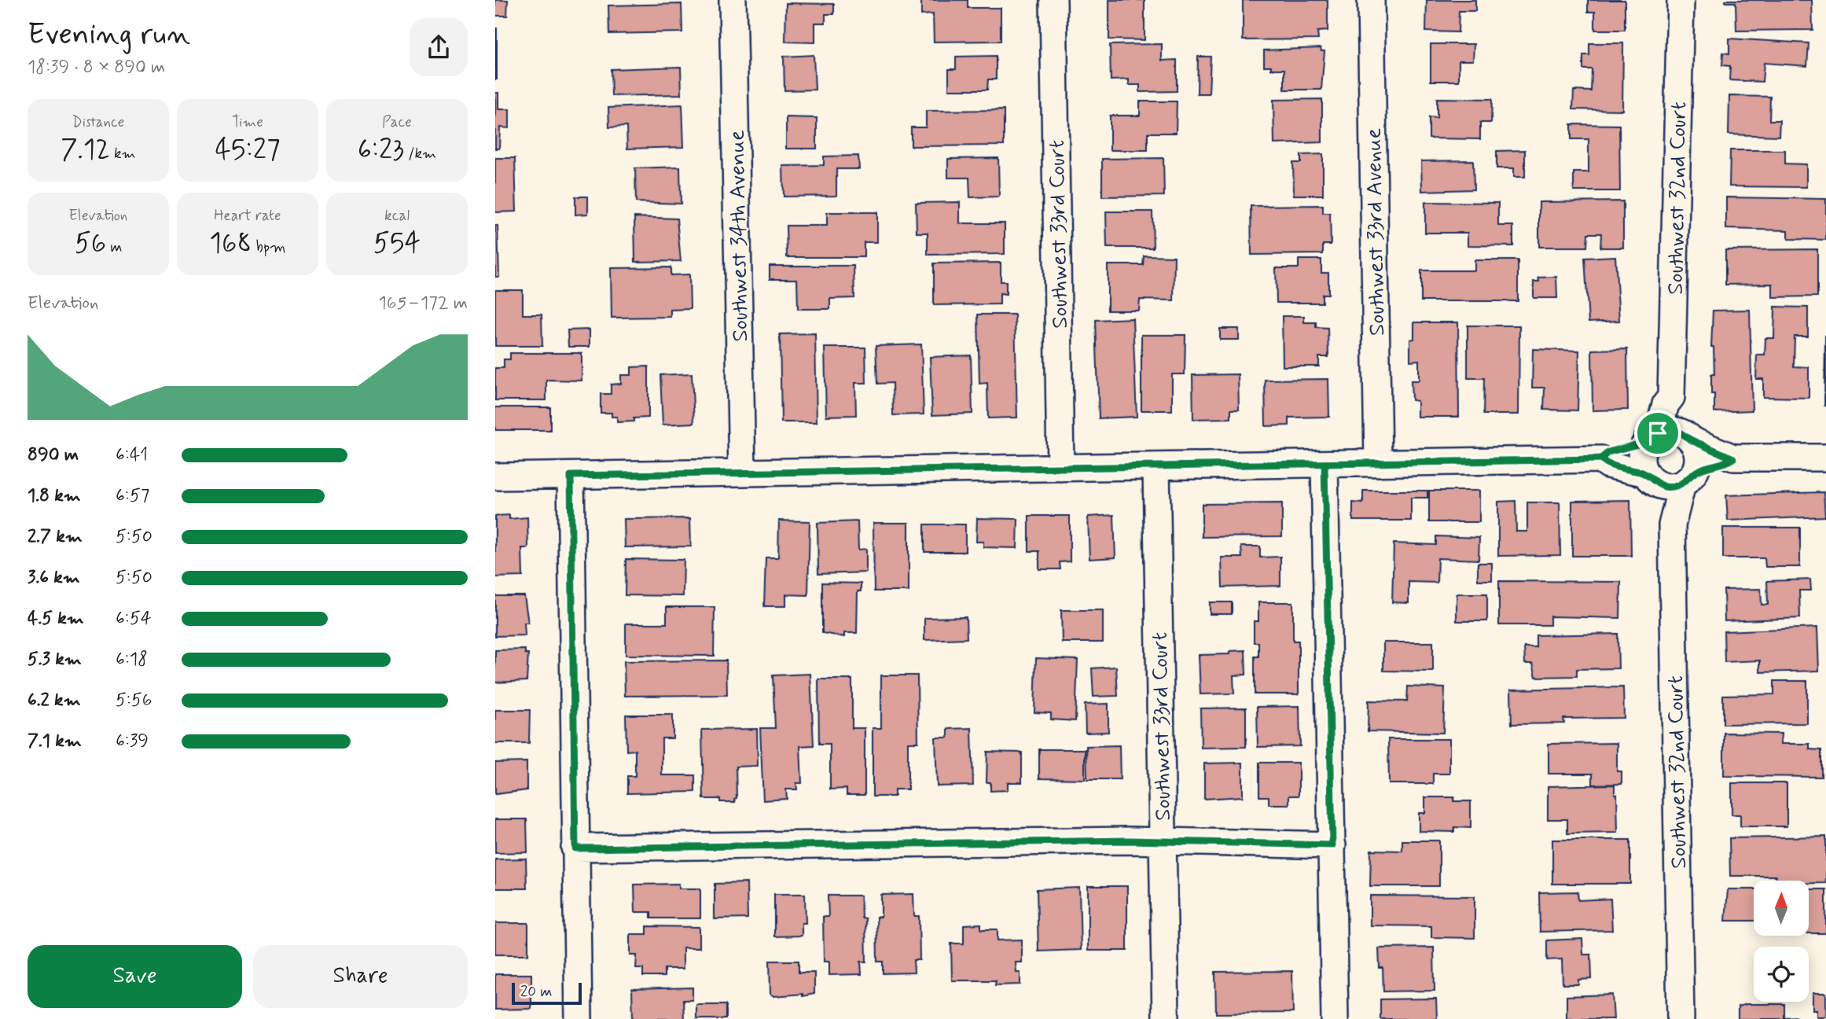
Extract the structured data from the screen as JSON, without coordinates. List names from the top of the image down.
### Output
{
  "streets": {
    "street": [
      "Southwest 32nd Court",
      "Southwest 33rd Avenue",
      "Southwest 33rd Court",
      "Southwest 34th Avenue"
    ]
  },
  "scale_bar": "20 m",
  "north": "top",
  "page": {
    "heading": ["Evening run", "18:39 · 8 × 890 m"],
    "stats": [
      ["Distance", "7.12 km"],
      ["Time", "45:27"],
      ["Pace", "6:23 /km"],
      ["Elevation", "56 m"],
      ["Heart rate", "168 bpm"],
      ["kcal", "554"]
    ],
    "chart": ["Elevation", "165–172 m"],
    "list": [
      {
        "name": "890 m",
        "note": "6:41"
      },
      {
        "name": "1.8 km",
        "note": "6:57"
      },
      {
        "name": "2.7 km",
        "note": "5:50"
      },
      {
        "name": "3.6 km",
        "note": "5:50"
      },
      {
        "name": "4.5 km",
        "note": "6:54"
      },
      {
        "name": "5.3 km",
        "note": "6:18"
      },
      {
        "name": "6.2 km",
        "note": "5:56"
      },
      {
        "name": "7.1 km",
        "note": "6:39"
      }
    ],
    "buttons": ["Save", "Share"],
    "scale": "20 m"
  }
}
